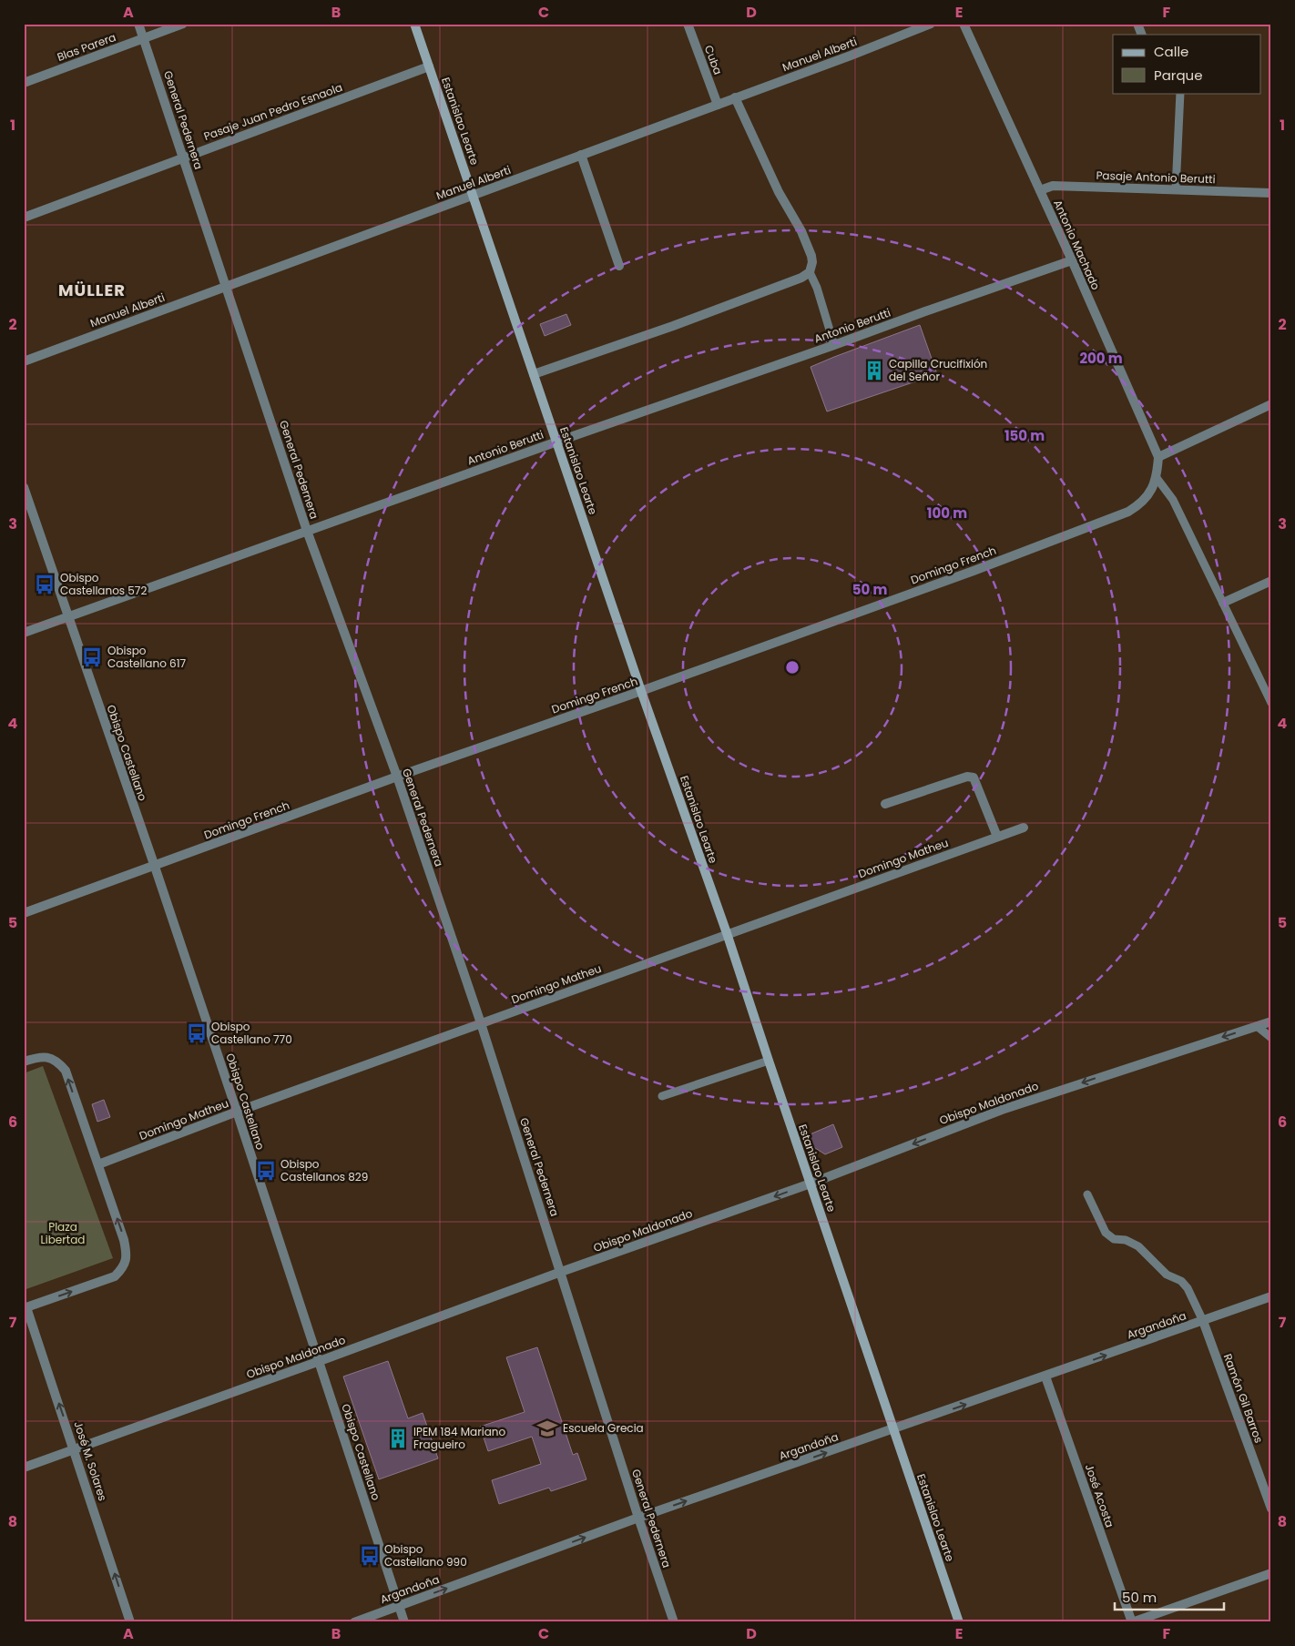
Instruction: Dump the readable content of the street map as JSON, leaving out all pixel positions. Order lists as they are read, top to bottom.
{
  "streets": {
    "street": [
      "Blas Parera",
      "Manuel Alberti",
      "Cuba",
      "Pasaje Juan Pedro Esnaola",
      "General Pedernera",
      "Estanislao Learte",
      "Pasaje Antonio Berutti",
      "Antonio Machado",
      "Antonio Berutti",
      "Domingo French",
      "Obispo Castellano",
      "Domingo Matheu",
      "Obispo Maldonado",
      "Argandoña",
      "Ramón Gil Barros",
      "José M. Solares",
      "José Acosta"
    ]
  },
  "crossings": [
    ["Blas Parera", "General Pedernera"],
    ["Manuel Alberti", "Cuba"],
    ["Manuel Alberti", "General Pedernera"],
    ["Manuel Alberti", "Estanislao Learte"],
    ["Pasaje Juan Pedro Esnaola", "General Pedernera"],
    ["Pasaje Juan Pedro Esnaola", "Estanislao Learte"],
    ["General Pedernera", "Antonio Berutti"],
    ["General Pedernera", "Domingo French"],
    ["General Pedernera", "Domingo Matheu"],
    ["General Pedernera", "Obispo Maldonado"],
    ["General Pedernera", "Argandoña"],
    ["Estanislao Learte", "Antonio Berutti"],
    ["Estanislao Learte", "Domingo French"],
    ["Estanislao Learte", "Domingo Matheu"],
    ["Estanislao Learte", "Obispo Maldonado"],
    ["Estanislao Learte", "Argandoña"],
    ["Pasaje Antonio Berutti", "Antonio Machado"],
    ["Antonio Machado", "Antonio Berutti"],
    ["Antonio Machado", "Domingo French"],
    ["Antonio Berutti", "Obispo Castellano"],
    ["Domingo French", "Obispo Castellano"],
    ["Obispo Castellano", "Domingo Matheu"],
    ["Obispo Castellano", "Obispo Maldonado"],
    ["Obispo Castellano", "Argandoña"],
    ["Obispo Maldonado", "José M. Solares"],
    ["Argandoña", "Ramón Gil Barros"],
    ["Argandoña", "José Acosta"]
  ],
  "one_way": ["Obispo Maldonado", "Argandoña", "José M. Solares"],
  "districts": ["MÜLLER"],
  "parks": ["Plaza Libertad"],
  "places": {
    "building": ["Capilla Crucifixión del Señor", "IPEM 184 Mariano Fragueiro"],
    "bus stop": [
      "Obispo Castellanos 572",
      "Obispo Castellano 617",
      "Obispo Castellano 770",
      "Obispo Castellanos 829",
      "Obispo Castellano 990"
    ],
    "school or university": ["Escuela Grecia"]
  },
  "legend": ["Calle", "Parque"],
  "scale_bar": "50 m",
  "grid": {
    "columns": [
      "A",
      "B",
      "C",
      "D",
      "E",
      "F"
    ],
    "rows": [
      "1",
      "2",
      "3",
      "4",
      "5",
      "6",
      "7",
      "8"
    ]
  },
  "rings": [
    "200 m",
    "150 m",
    "100 m",
    "50 m"
  ]
}
